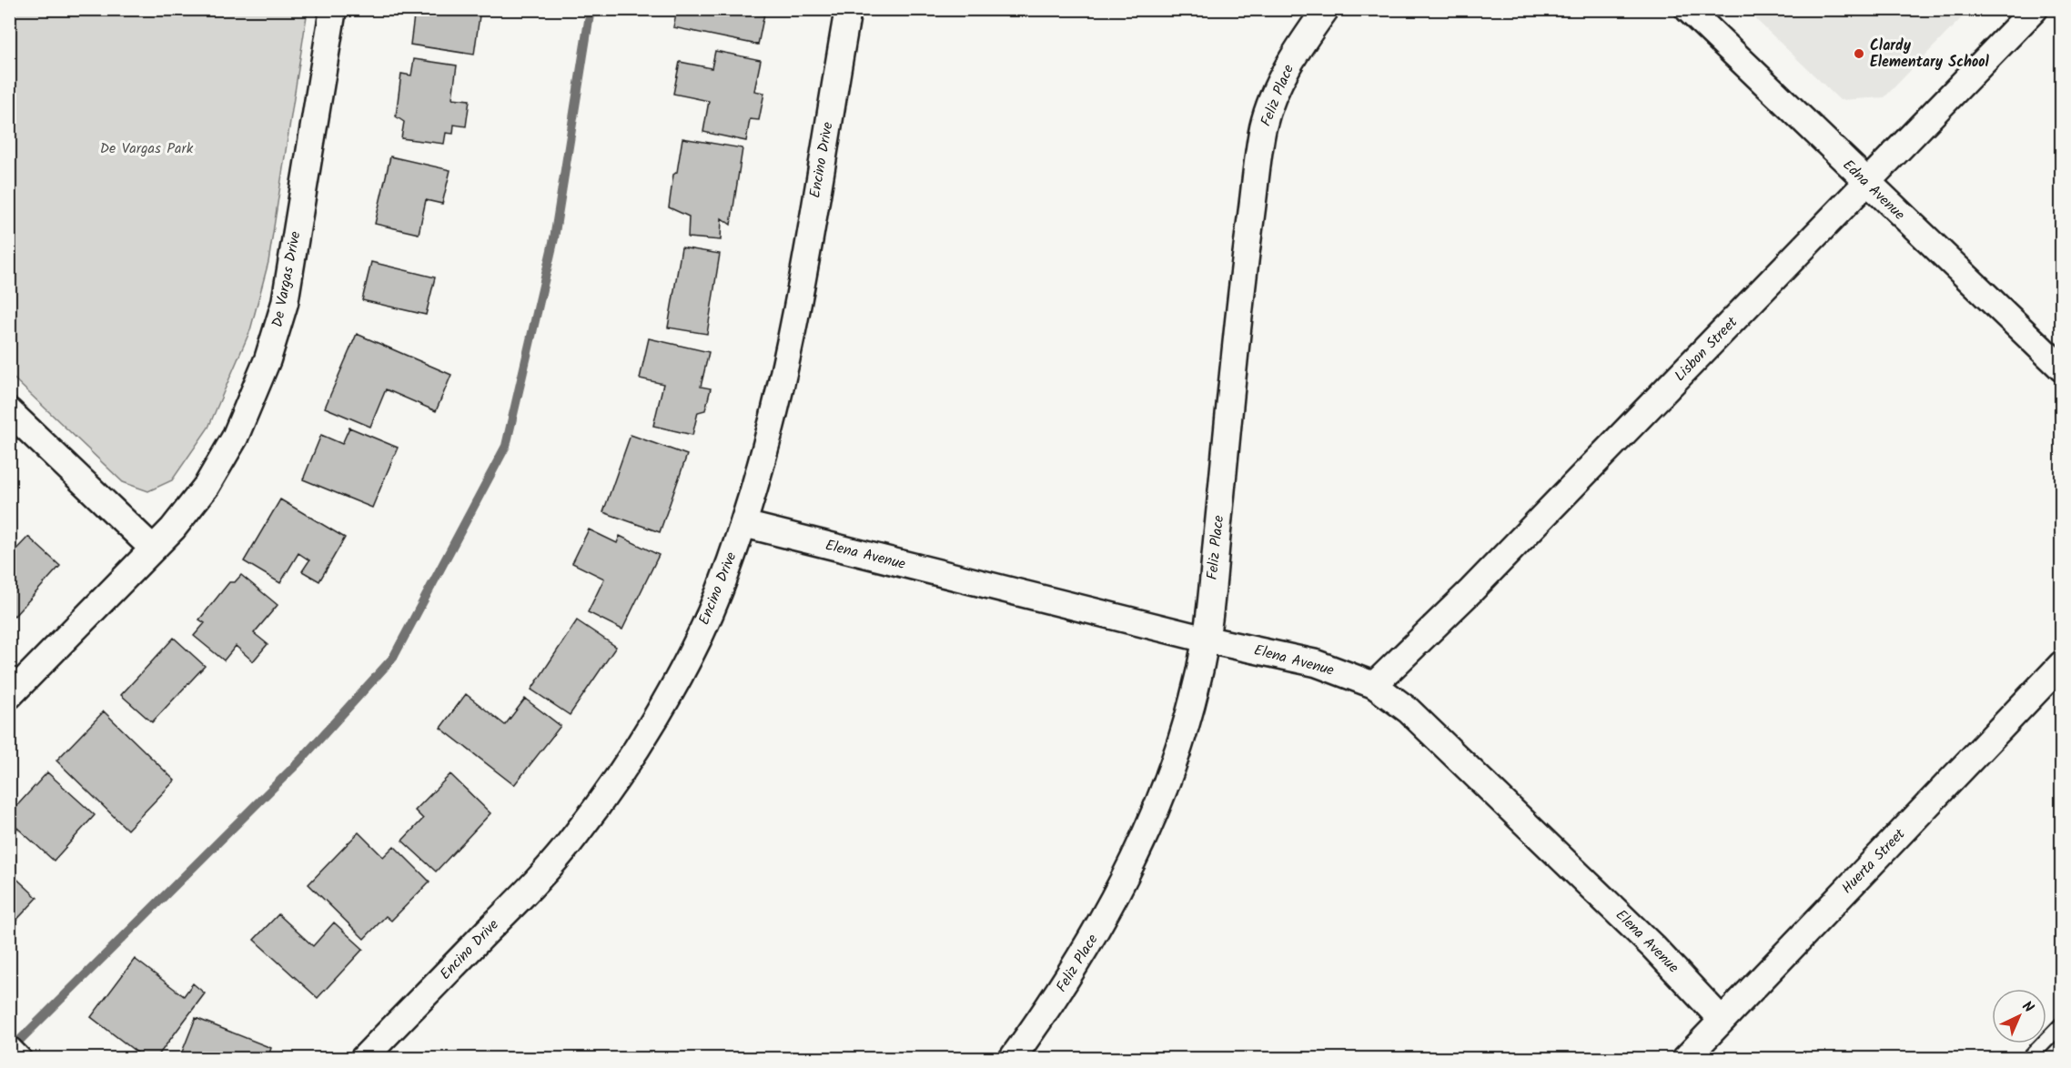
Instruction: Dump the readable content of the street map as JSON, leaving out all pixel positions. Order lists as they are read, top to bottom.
{
  "streets": {
    "street": [
      "Feliz Place",
      "Encino Drive",
      "Edna Avenue",
      "De Vargas Drive",
      "Lisbon Street",
      "Elena Avenue",
      "Huerta Street"
    ]
  },
  "crossings": [
    ["Feliz Place", "Elena Avenue"],
    ["Encino Drive", "Elena Avenue"],
    ["Edna Avenue", "Lisbon Street"],
    ["Lisbon Street", "Elena Avenue"],
    ["Elena Avenue", "Huerta Street"]
  ],
  "parks": ["De Vargas Park"],
  "places": ["Clardy Elementary School"],
  "north": "top right"
}
